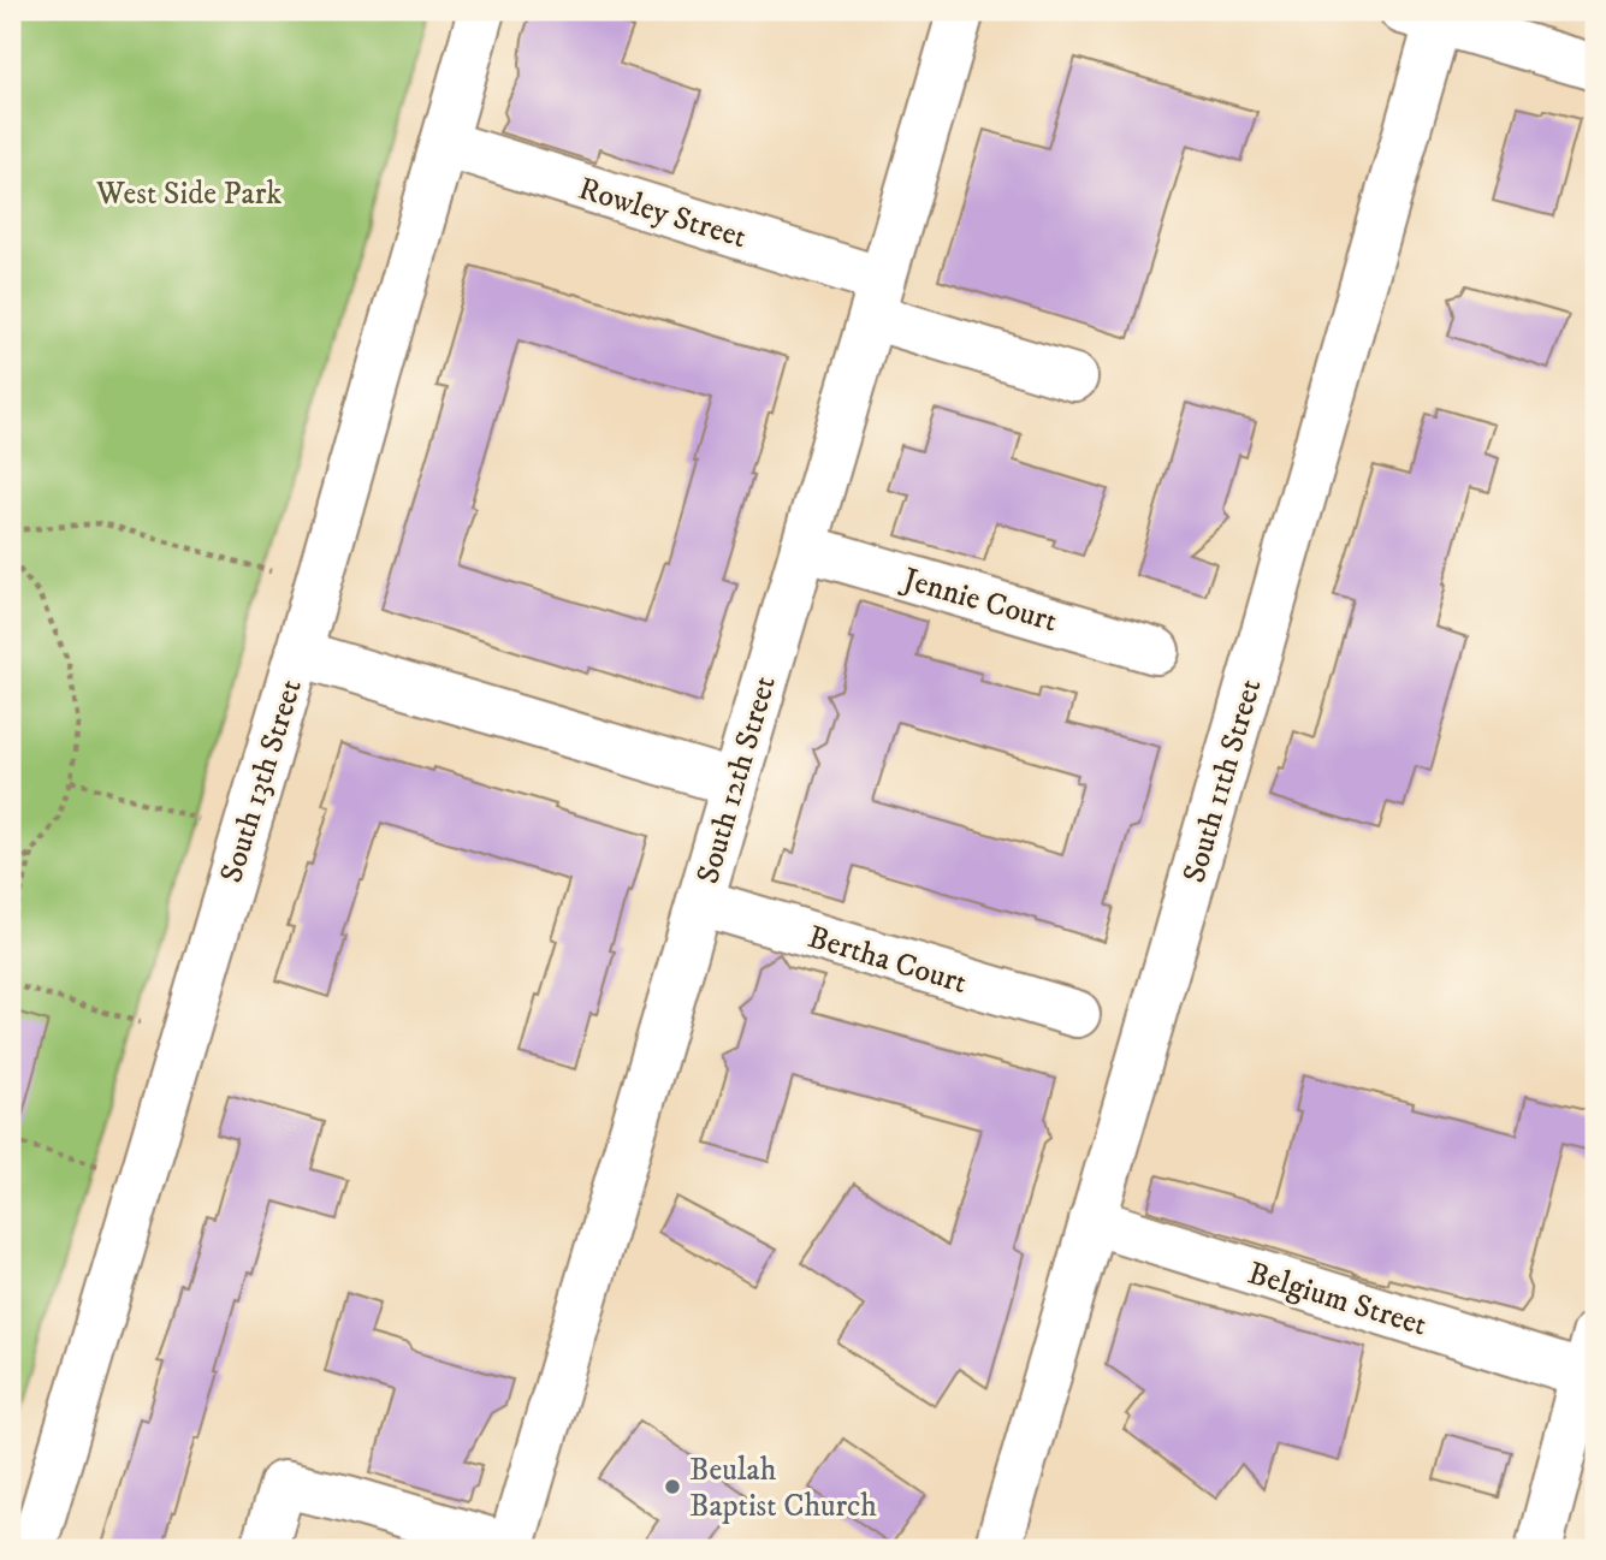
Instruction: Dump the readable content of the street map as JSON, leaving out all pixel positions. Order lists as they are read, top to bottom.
{
  "streets": {
    "street": [
      "Rowley Street",
      "Jennie Court",
      "South 12th Street",
      "South 13th Street",
      "South 11th Street",
      "Bertha Court",
      "Belgium Street"
    ]
  },
  "crossings": [
    ["Rowley Street", "South 12th Street"],
    ["Rowley Street", "South 13th Street"],
    ["Jennie Court", "South 12th Street"],
    ["South 12th Street", "Bertha Court"],
    ["South 11th Street", "Belgium Street"]
  ],
  "parks": ["West Side Park"],
  "places": ["Beulah Baptist Church"]
}
